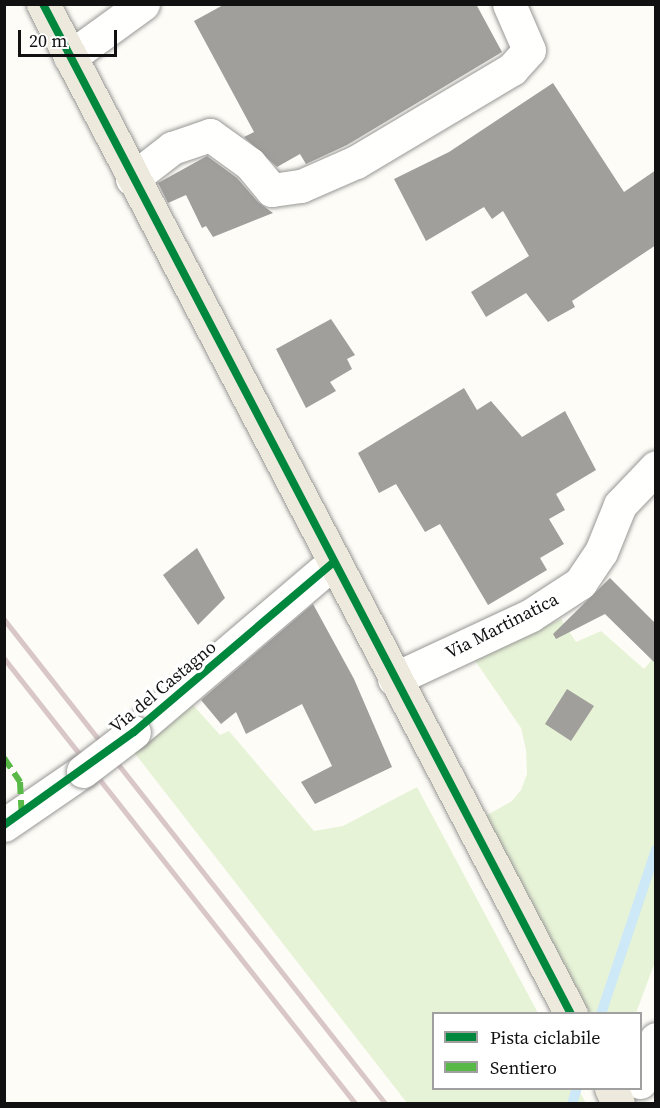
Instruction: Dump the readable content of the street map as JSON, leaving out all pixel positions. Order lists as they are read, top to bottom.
{
  "streets": {
    "street": ["Via Martinatica", "Via del Castagno"]
  },
  "legend": ["Pista ciclabile", "Sentiero"],
  "scale_bar": "20 m"
}
